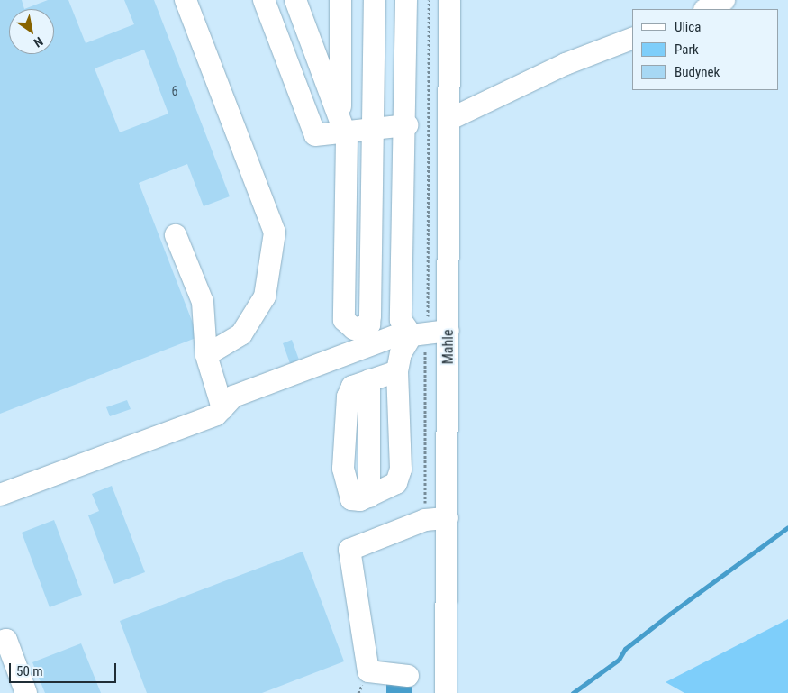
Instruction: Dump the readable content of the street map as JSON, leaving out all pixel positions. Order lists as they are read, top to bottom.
{
  "streets": {
    "street": ["Mahle"]
  },
  "house_numbers": ["6"],
  "legend": ["Ulica", "Park", "Budynek"],
  "scale_bar": "50 m",
  "north": "bottom right"
}
